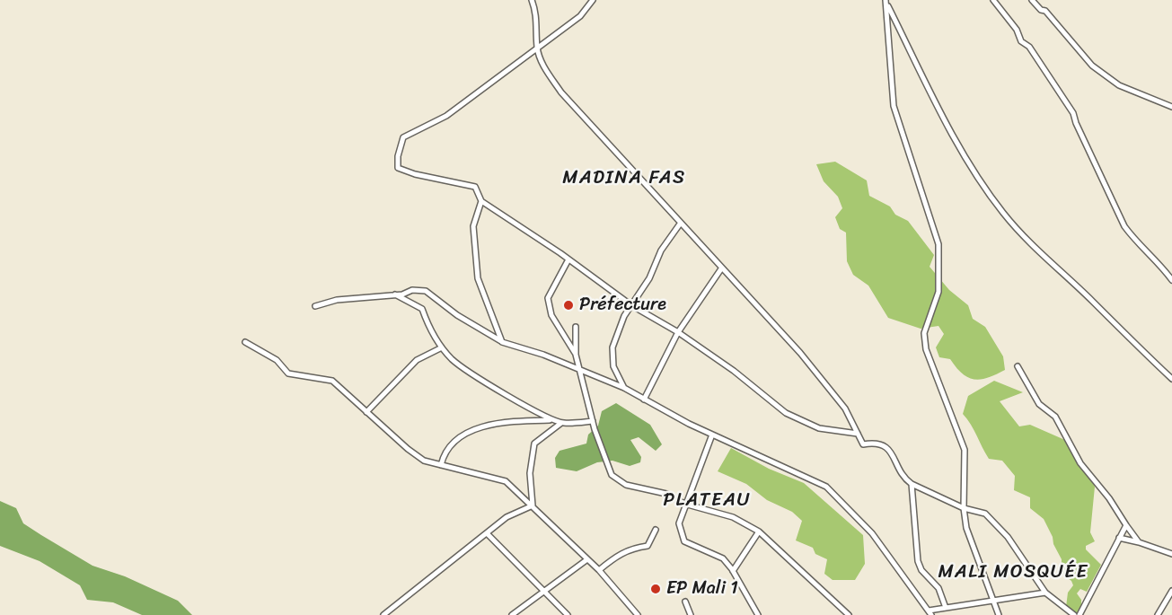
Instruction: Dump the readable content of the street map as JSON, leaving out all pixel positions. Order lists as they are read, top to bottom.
{
  "districts": ["MADINA FAS", "PLATEAU", "MALI MOSQUÉE"],
  "places": ["Préfecture", "EP Mali 1"]
}
